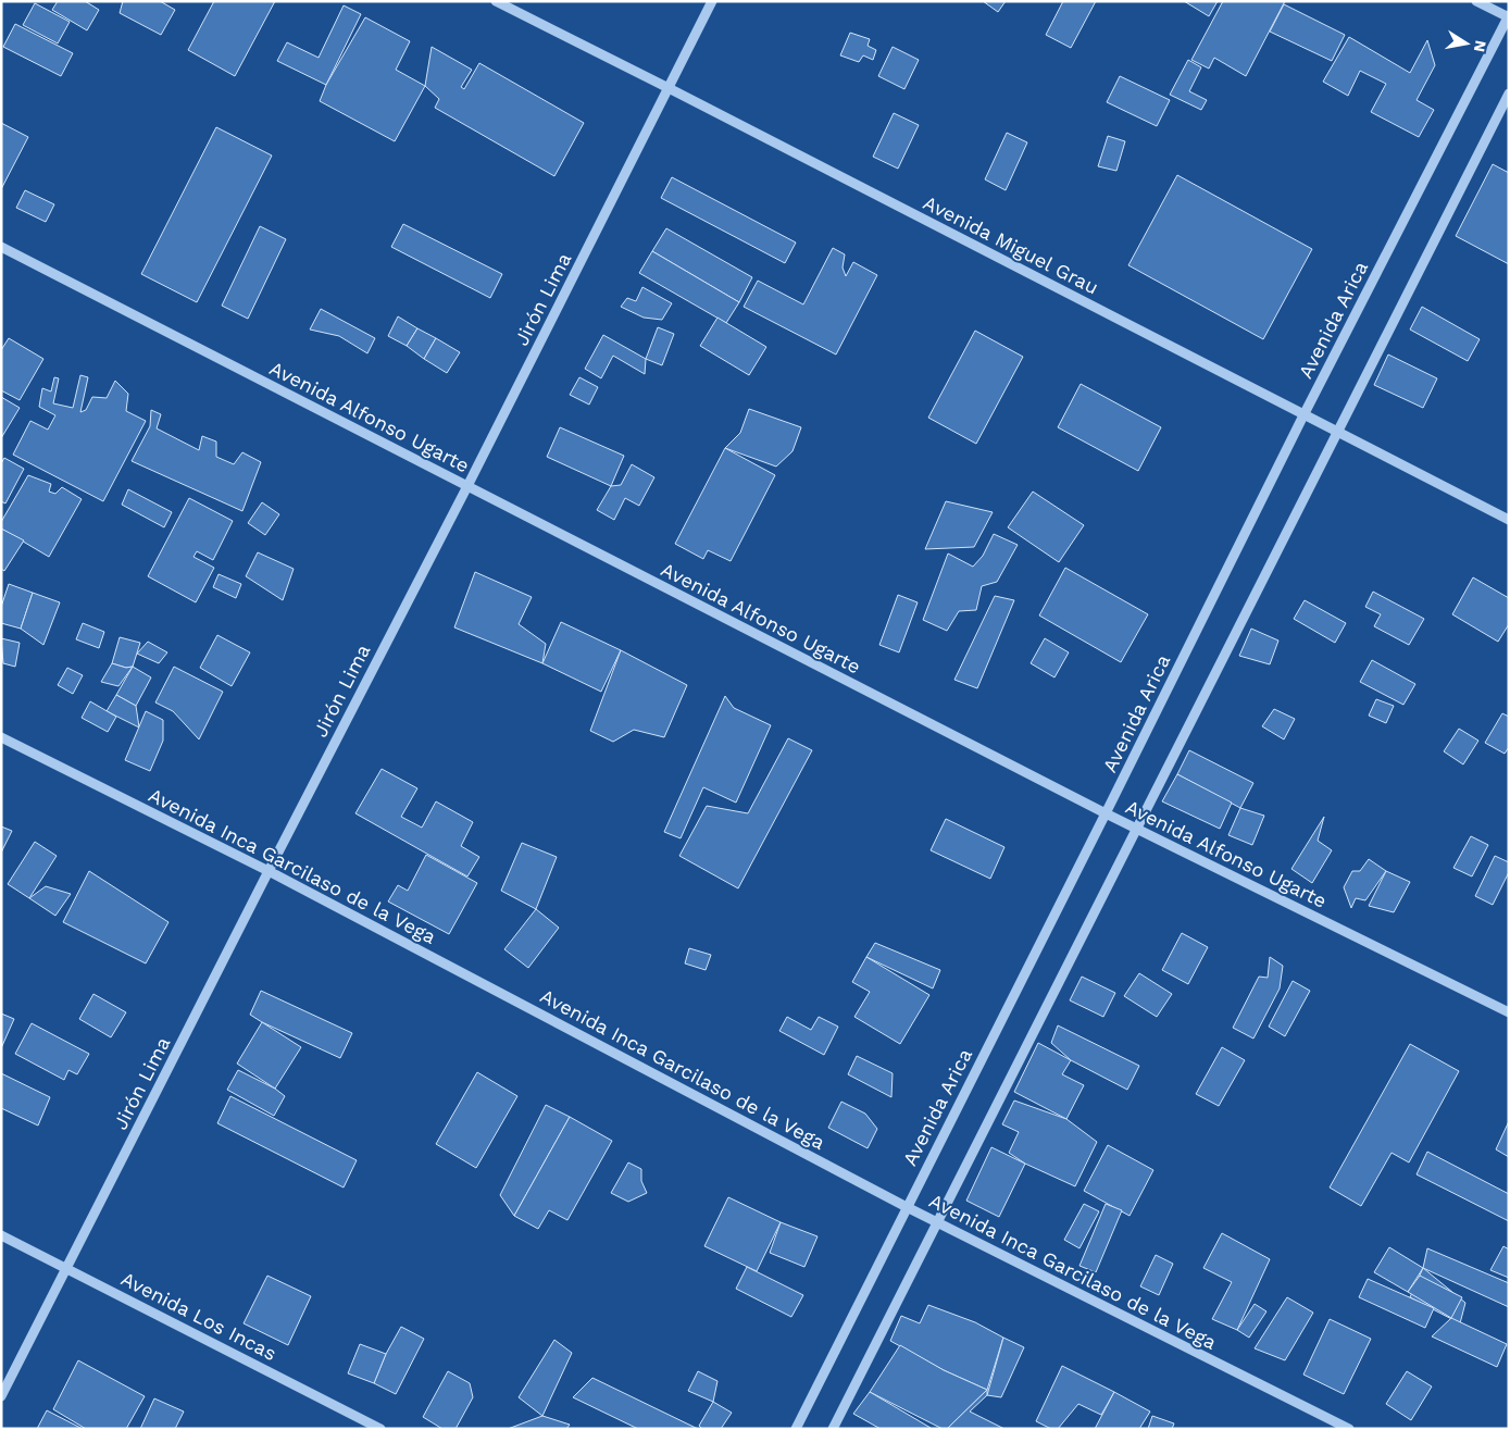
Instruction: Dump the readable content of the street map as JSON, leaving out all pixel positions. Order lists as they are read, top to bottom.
{
  "streets": {
    "street": [
      "Avenida Miguel Grau",
      "Jirón Lima",
      "Avenida Arica",
      "Avenida Alfonso Ugarte",
      "Avenida Inca Garcilaso de la Vega",
      "Avenida Los Incas"
    ]
  },
  "crossings": [
    ["Avenida Miguel Grau", "Jirón Lima"],
    ["Avenida Miguel Grau", "Avenida Arica"],
    ["Jirón Lima", "Avenida Alfonso Ugarte"],
    ["Jirón Lima", "Avenida Inca Garcilaso de la Vega"],
    ["Jirón Lima", "Avenida Los Incas"],
    ["Avenida Arica", "Avenida Alfonso Ugarte"],
    ["Avenida Arica", "Avenida Inca Garcilaso de la Vega"]
  ],
  "north": "right"
}
